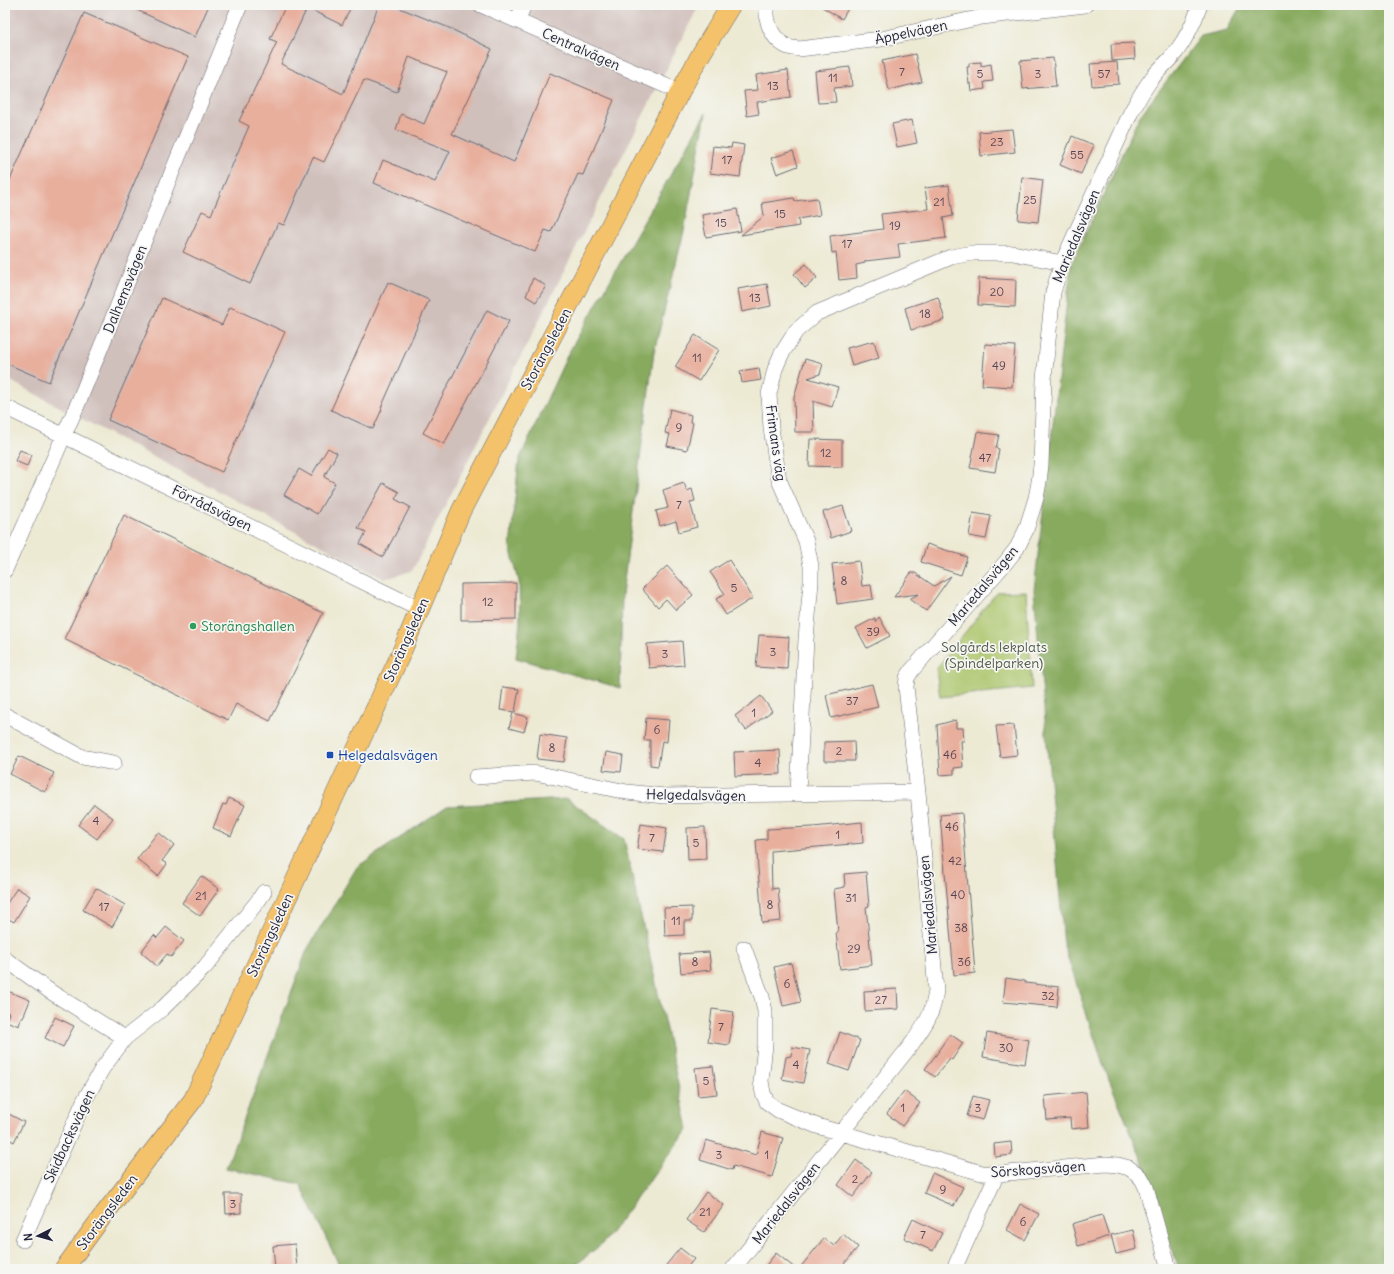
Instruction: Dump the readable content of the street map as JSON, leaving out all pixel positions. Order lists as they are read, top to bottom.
{
  "streets": {
    "main road": ["Storängsleden"],
    "street": [
      "Äppelvägen",
      "Centralvägen",
      "Mariedalsvägen",
      "Dalhemsvägen",
      "Frimans väg",
      "Förrådsvägen",
      "Helgedalsvägen",
      "Skidbacksvägen",
      "Sörskogsvägen"
    ]
  },
  "crossings": [
    ["Centralvägen", "Storängsleden"],
    ["Mariedalsvägen", "Frimans väg"],
    ["Mariedalsvägen", "Helgedalsvägen"],
    ["Mariedalsvägen", "Sörskogsvägen"],
    ["Dalhemsvägen", "Förrådsvägen"],
    ["Storängsleden", "Förrådsvägen"],
    ["Frimans väg", "Helgedalsvägen"]
  ],
  "parks": ["Solgårds lekplats (Spindelparken)"],
  "places": {
    "other": ["Storängshallen"],
    "transit": ["Helgedalsvägen"]
  },
  "house_numbers": [
    "7",
    "5",
    "3",
    "57",
    "11",
    "13",
    "23",
    "55",
    "17",
    "25",
    "21",
    "15",
    "15",
    "19",
    "17",
    "20",
    "13",
    "18",
    "11",
    "49",
    "9",
    "12",
    "47",
    "7",
    "8",
    "5",
    "12",
    "39",
    "3",
    "3",
    "37",
    "1",
    "6",
    "8",
    "2",
    "46",
    "4",
    "4",
    "46",
    "1",
    "7",
    "5",
    "42",
    "40",
    "21",
    "31",
    "8",
    "17",
    "11",
    "38",
    "29",
    "8",
    "36",
    "6",
    "32",
    "27",
    "7",
    "30",
    "4",
    "5",
    "1",
    "3",
    "3",
    "1",
    "2",
    "9",
    "3",
    "21",
    "6",
    "7"
  ],
  "north": "left"
}
